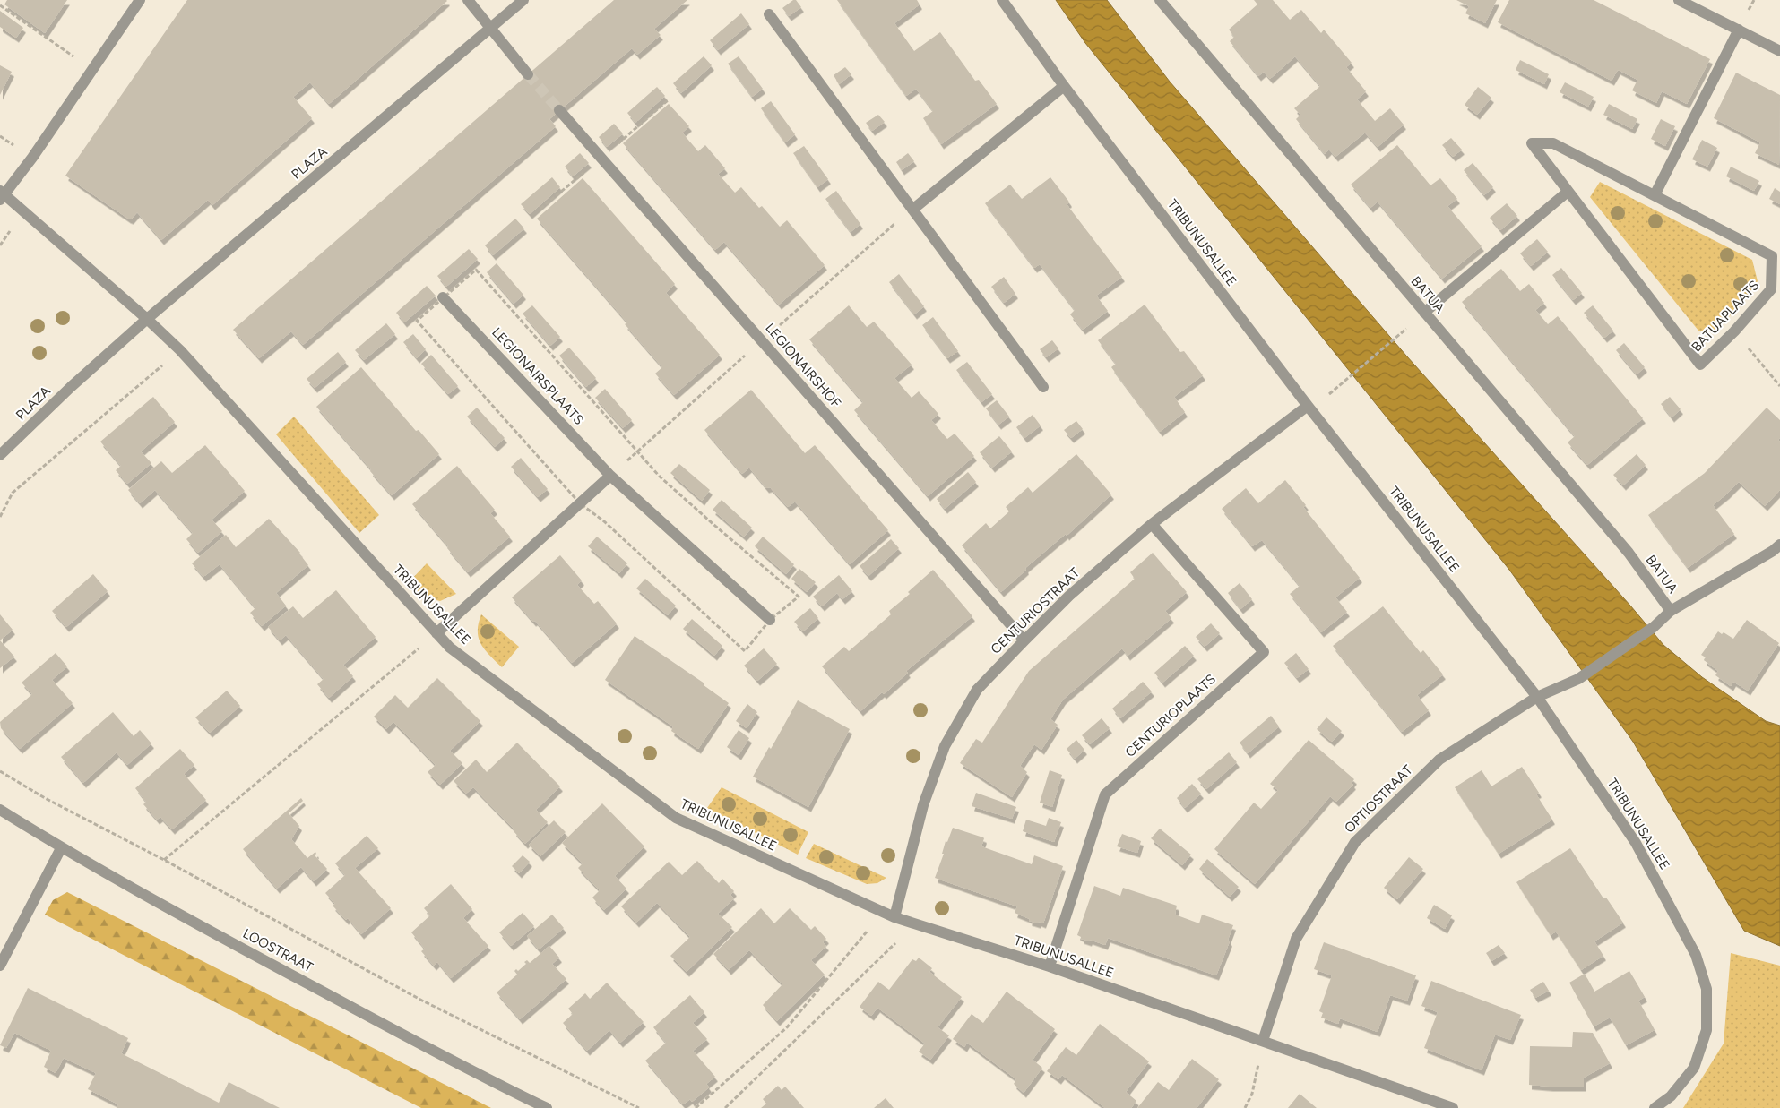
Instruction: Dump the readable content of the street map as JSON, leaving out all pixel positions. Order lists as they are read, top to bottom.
{
  "streets": {
    "street": [
      "PLAZA",
      "TRIBUNUSALLEE",
      "BATUA",
      "BATUAPLAATS",
      "LEGIONAIRSHOF",
      "LEGIONAIRSPLAATS",
      "CENTURIOSTRAAT",
      "CENTURIOPLAATS",
      "OPTIOSTRAAT",
      "LOOSTRAAT"
    ]
  },
  "crossings": [
    ["PLAZA", "TRIBUNUSALLEE"],
    ["TRIBUNUSALLEE", "BATUA"],
    ["TRIBUNUSALLEE", "CENTURIOSTRAAT"],
    ["TRIBUNUSALLEE", "CENTURIOPLAATS"],
    ["TRIBUNUSALLEE", "OPTIOSTRAAT"],
    ["BATUA", "OPTIOSTRAAT"],
    ["LEGIONAIRSHOF", "CENTURIOSTRAAT"],
    ["CENTURIOSTRAAT", "CENTURIOPLAATS"]
  ]
}
